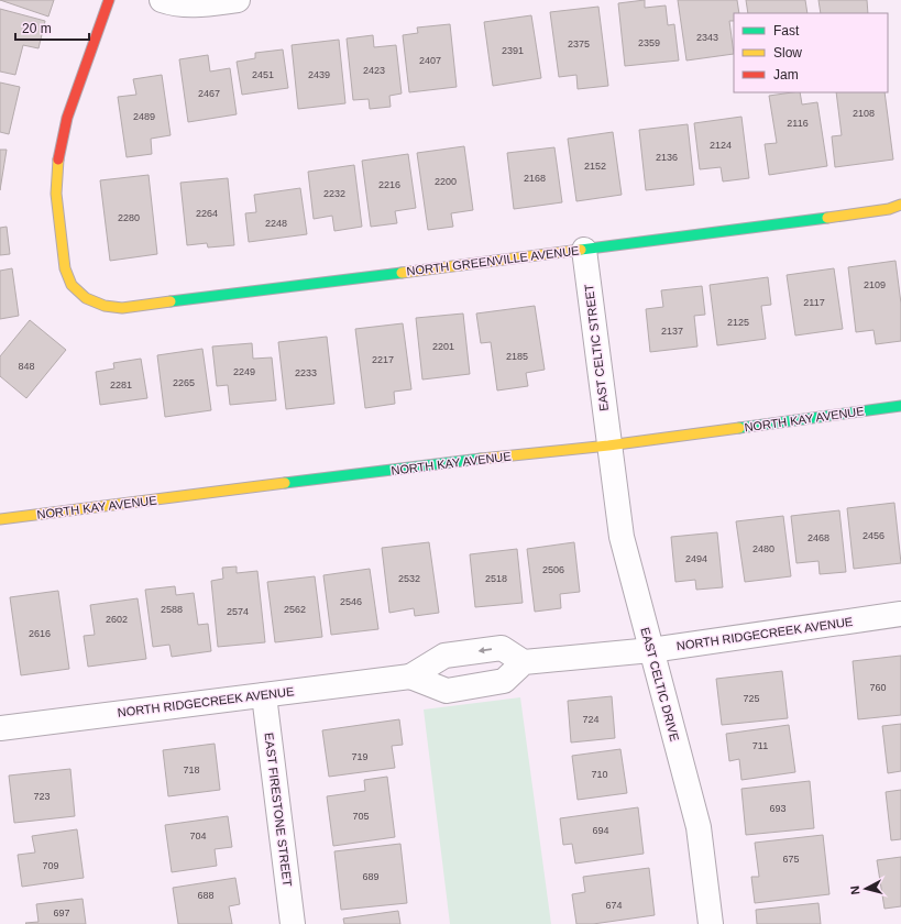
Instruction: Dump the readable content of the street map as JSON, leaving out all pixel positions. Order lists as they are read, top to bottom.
{
  "streets": {
    "street": [
      "NORTH GREENVILLE AVENUE",
      "EAST CELTIC STREET",
      "NORTH KAY AVENUE",
      "NORTH RIDGECREEK AVENUE",
      "EAST CELTIC DRIVE",
      "EAST FIRESTONE STREET"
    ]
  },
  "crossings": [
    ["NORTH GREENVILLE AVENUE", "EAST CELTIC STREET"],
    ["EAST CELTIC STREET", "NORTH KAY AVENUE"],
    ["EAST CELTIC STREET", "EAST CELTIC DRIVE"],
    ["NORTH KAY AVENUE", "EAST CELTIC DRIVE"],
    ["NORTH RIDGECREEK AVENUE", "EAST CELTIC DRIVE"],
    ["NORTH RIDGECREEK AVENUE", "EAST FIRESTONE STREET"]
  ],
  "house_numbers": [
    "2343",
    "2359",
    "2375",
    "2391",
    "2407",
    "2423",
    "2451",
    "2439",
    "2467",
    "2108",
    "2489",
    "2116",
    "2124",
    "2136",
    "2152",
    "2168",
    "2200",
    "2216",
    "2232",
    "2264",
    "2280",
    "2248",
    "2109",
    "2117",
    "2125",
    "2137",
    "2201",
    "2185",
    "2217",
    "848",
    "2249",
    "2233",
    "2265",
    "2281",
    "2456",
    "2468",
    "2480",
    "2494",
    "2506",
    "2532",
    "2518",
    "2546",
    "2588",
    "2562",
    "2574",
    "2602",
    "2616",
    "760",
    "725",
    "724",
    "711",
    "719",
    "718",
    "710",
    "723",
    "693",
    "705",
    "694",
    "704",
    "675",
    "709",
    "689",
    "688",
    "674",
    "697"
  ],
  "legend": ["Fast", "Slow", "Jam"],
  "scale_bar": "20 m",
  "north": "left"
}
